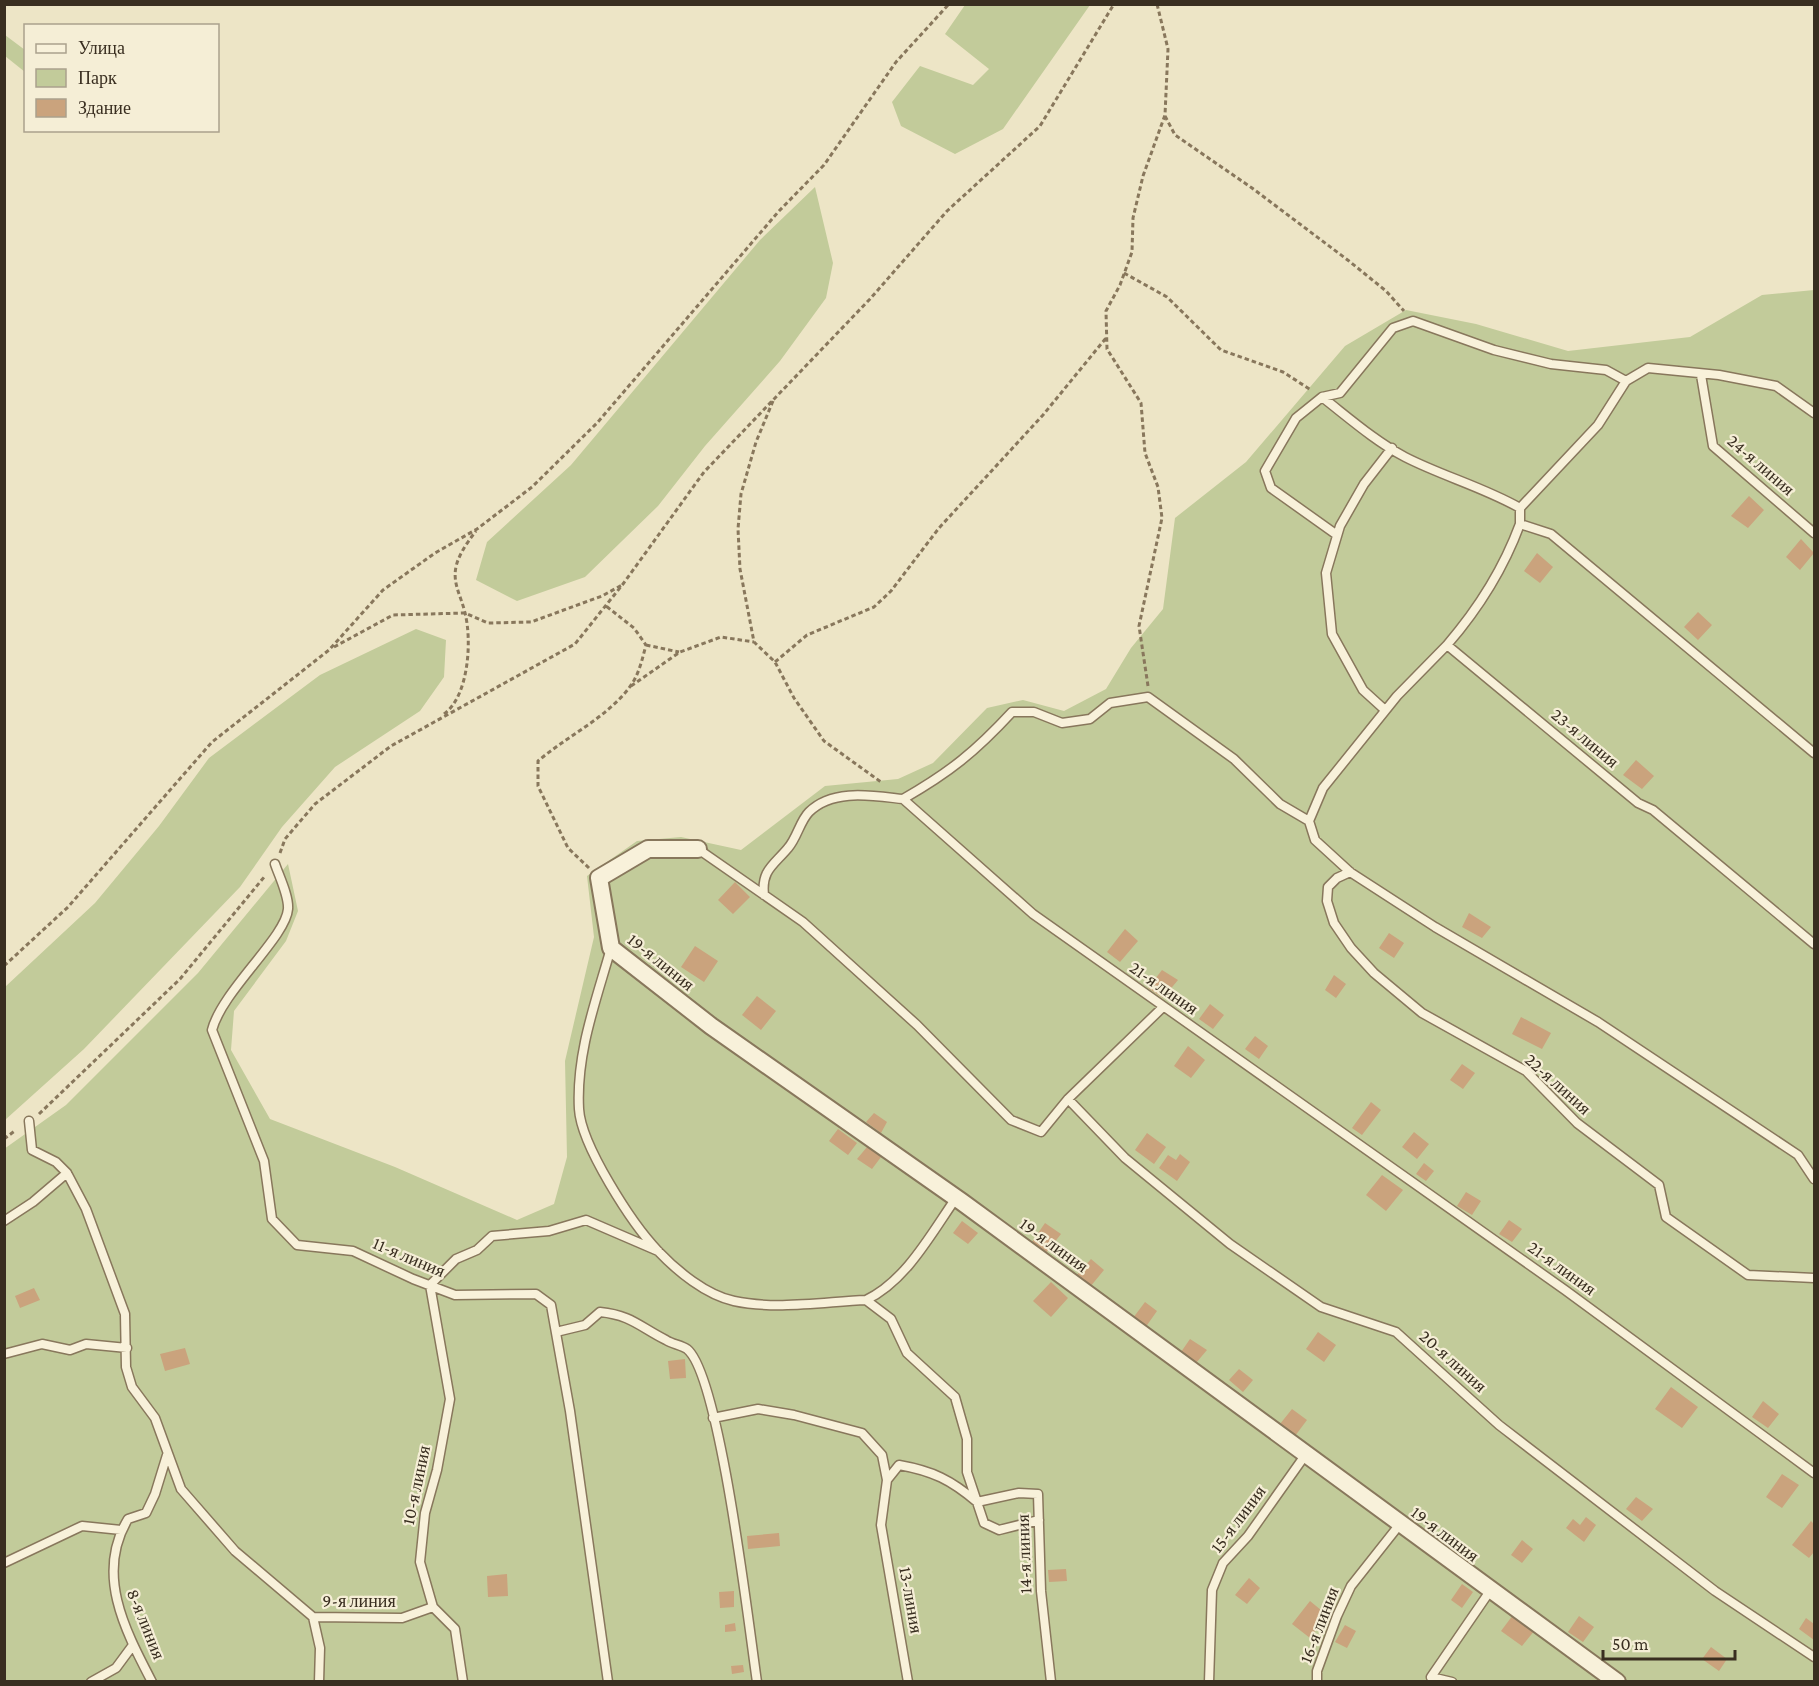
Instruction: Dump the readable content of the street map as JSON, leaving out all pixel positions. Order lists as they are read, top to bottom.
{
  "streets": {
    "street": ["19-я линия"],
    "lane": [
      "24-я линия",
      "23-я линия",
      "21-я линия",
      "22-я линия",
      "11-я линия",
      "20-я линия",
      "10-я линия",
      "15-я линия",
      "14-я линия",
      "13-линия",
      "9-я линия",
      "8-я линия",
      "16-я линия"
    ]
  },
  "crossings": [
    ["19-я линия", "15-я линия"],
    ["19-я линия", "16-я линия"],
    ["11-я линия", "10-я линия"],
    ["10-я линия", "9-я линия"]
  ],
  "legend": ["Улица", "Парк", "Здание"],
  "scale_bar": "50 m"
}
